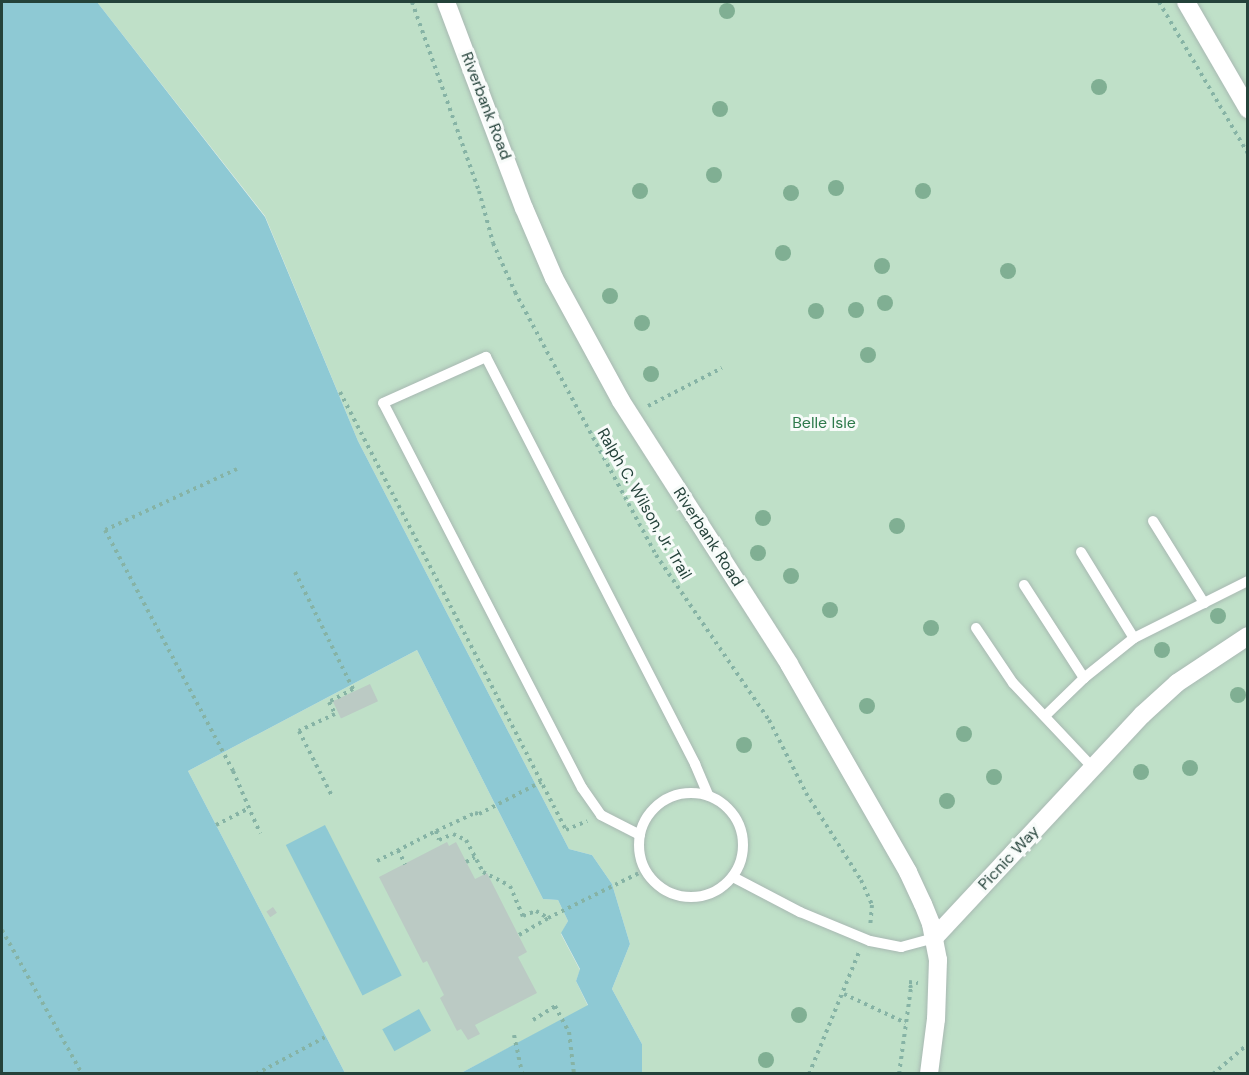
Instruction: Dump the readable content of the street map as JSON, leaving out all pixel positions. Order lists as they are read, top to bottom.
{
  "streets": {
    "street": ["Riverbank Road", "Picnic Way"],
    "path": ["Ralph C. Wilson, Jr. Trail"]
  },
  "crossings": [
    ["Riverbank Road", "Picnic Way"]
  ],
  "parks": ["Belle Isle"]
}
